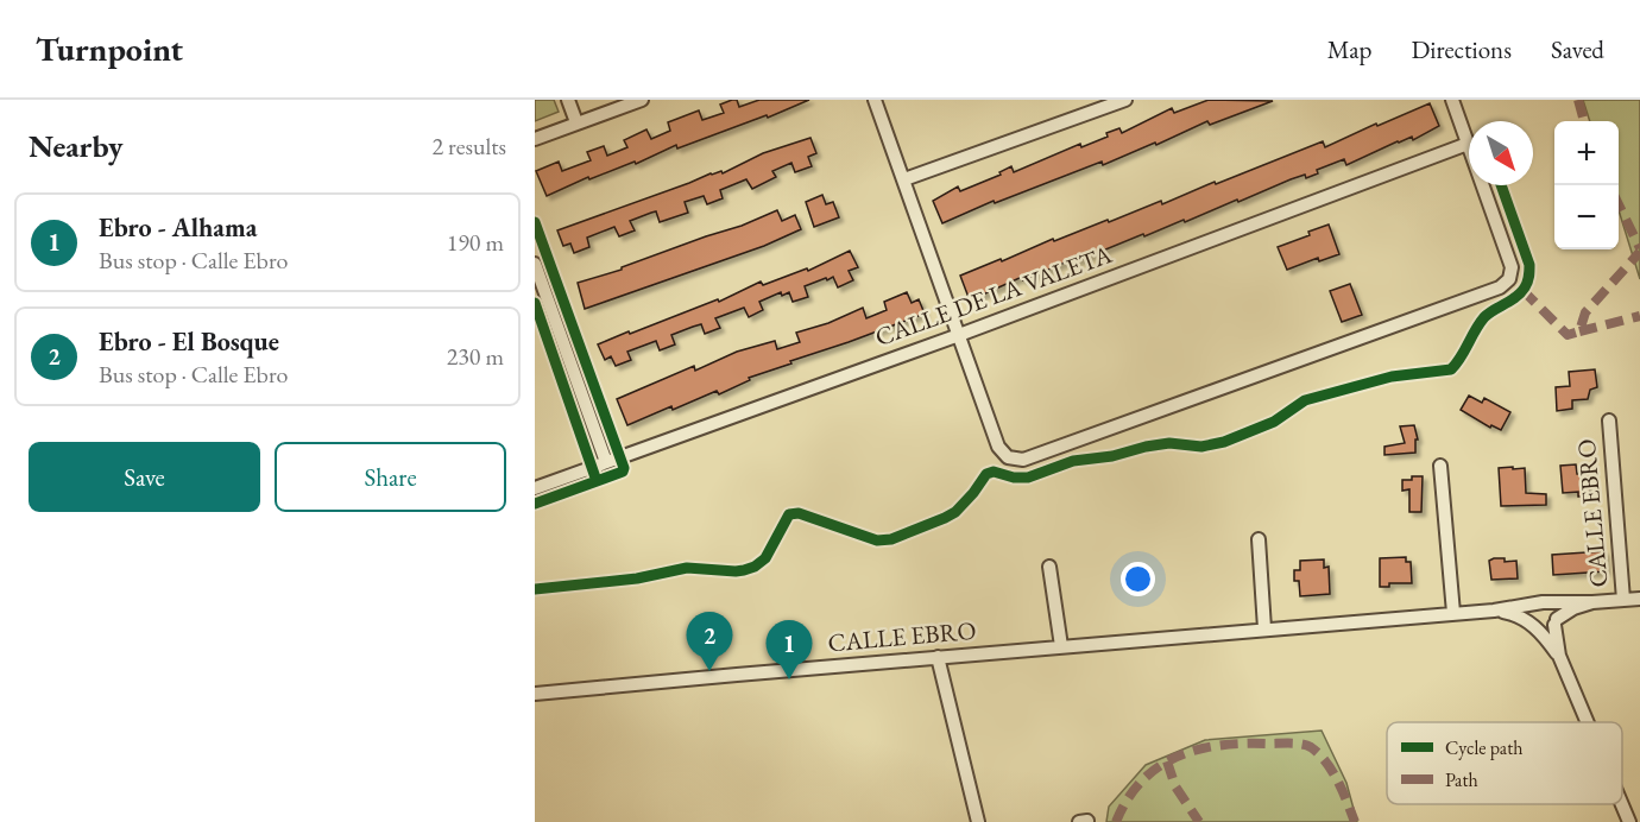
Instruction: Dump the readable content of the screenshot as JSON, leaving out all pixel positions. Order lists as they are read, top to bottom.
{
  "streets": {
    "street": ["CALLE DE LA VALETA", "CALLE EBRO"]
  },
  "legend": ["Cycle path", "Path"],
  "north": "bottom right",
  "page": {
    "header": "Turnpoint",
    "nav": ["Map", "Directions", "Saved"],
    "heading": ["Nearby", "2 results"],
    "map_buttons": ["+", "−"],
    "list": [
      {
        "mark": "1",
        "name": "Ebro - Alhama",
        "note": "Bus stop · Calle Ebro",
        "value": "190 m"
      },
      {
        "mark": "2",
        "name": "Ebro - El Bosque",
        "note": "Bus stop · Calle Ebro",
        "value": "230 m"
      }
    ],
    "buttons": ["Save", "Share"],
    "pins": ["2", "1"]
  }
}
